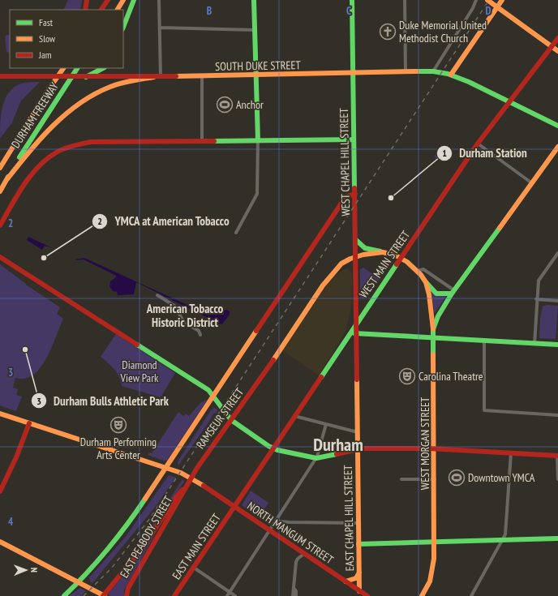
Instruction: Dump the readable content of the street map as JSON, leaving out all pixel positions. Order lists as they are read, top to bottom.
{
  "streets": {
    "main road": [
      "SOUTH DUKE STREET",
      "DURHAM FREEWAY",
      "WEST CHAPEL HILL STREET",
      "WEST MAIN STREET",
      "RAMSEUR STREET",
      "WEST MORGAN STREET",
      "EAST CHAPEL HILL STREET",
      "NORTH MANGUM STREET",
      "EAST PEABODY STREET",
      "EAST MAIN STREET"
    ]
  },
  "crossings": [
    ["SOUTH DUKE STREET", "WEST CHAPEL HILL STREET"],
    ["SOUTH DUKE STREET", "WEST MAIN STREET"],
    ["WEST CHAPEL HILL STREET", "WEST MAIN STREET"],
    ["WEST CHAPEL HILL STREET", "RAMSEUR STREET"],
    ["WEST CHAPEL HILL STREET", "EAST CHAPEL HILL STREET"],
    ["WEST MAIN STREET", "EAST CHAPEL HILL STREET"],
    ["WEST MAIN STREET", "NORTH MANGUM STREET"],
    ["WEST MAIN STREET", "EAST MAIN STREET"],
    ["RAMSEUR STREET", "NORTH MANGUM STREET"],
    ["RAMSEUR STREET", "EAST PEABODY STREET"],
    ["EAST CHAPEL HILL STREET", "NORTH MANGUM STREET"],
    ["NORTH MANGUM STREET", "EAST MAIN STREET"]
  ],
  "districts": ["American Tobacco Historic District", "Durham"],
  "parks": ["Diamond View Park"],
  "places": {
    "church": ["Duke Memorial United Methodist Church"],
    "sports": ["Anchor", "Downtown YMCA"],
    "other": ["Durham Station", "YMCA at American Tobacco", "Durham Bulls Athletic Park"],
    "theatre": ["Carolina Theatre", "Durham Performing Arts Center"]
  },
  "legend": ["Fast", "Slow", "Jam"],
  "north": "right",
  "grid": {
    "columns": ["B", "C", "D"],
    "rows": ["2", "3", "4"]
  }
}
